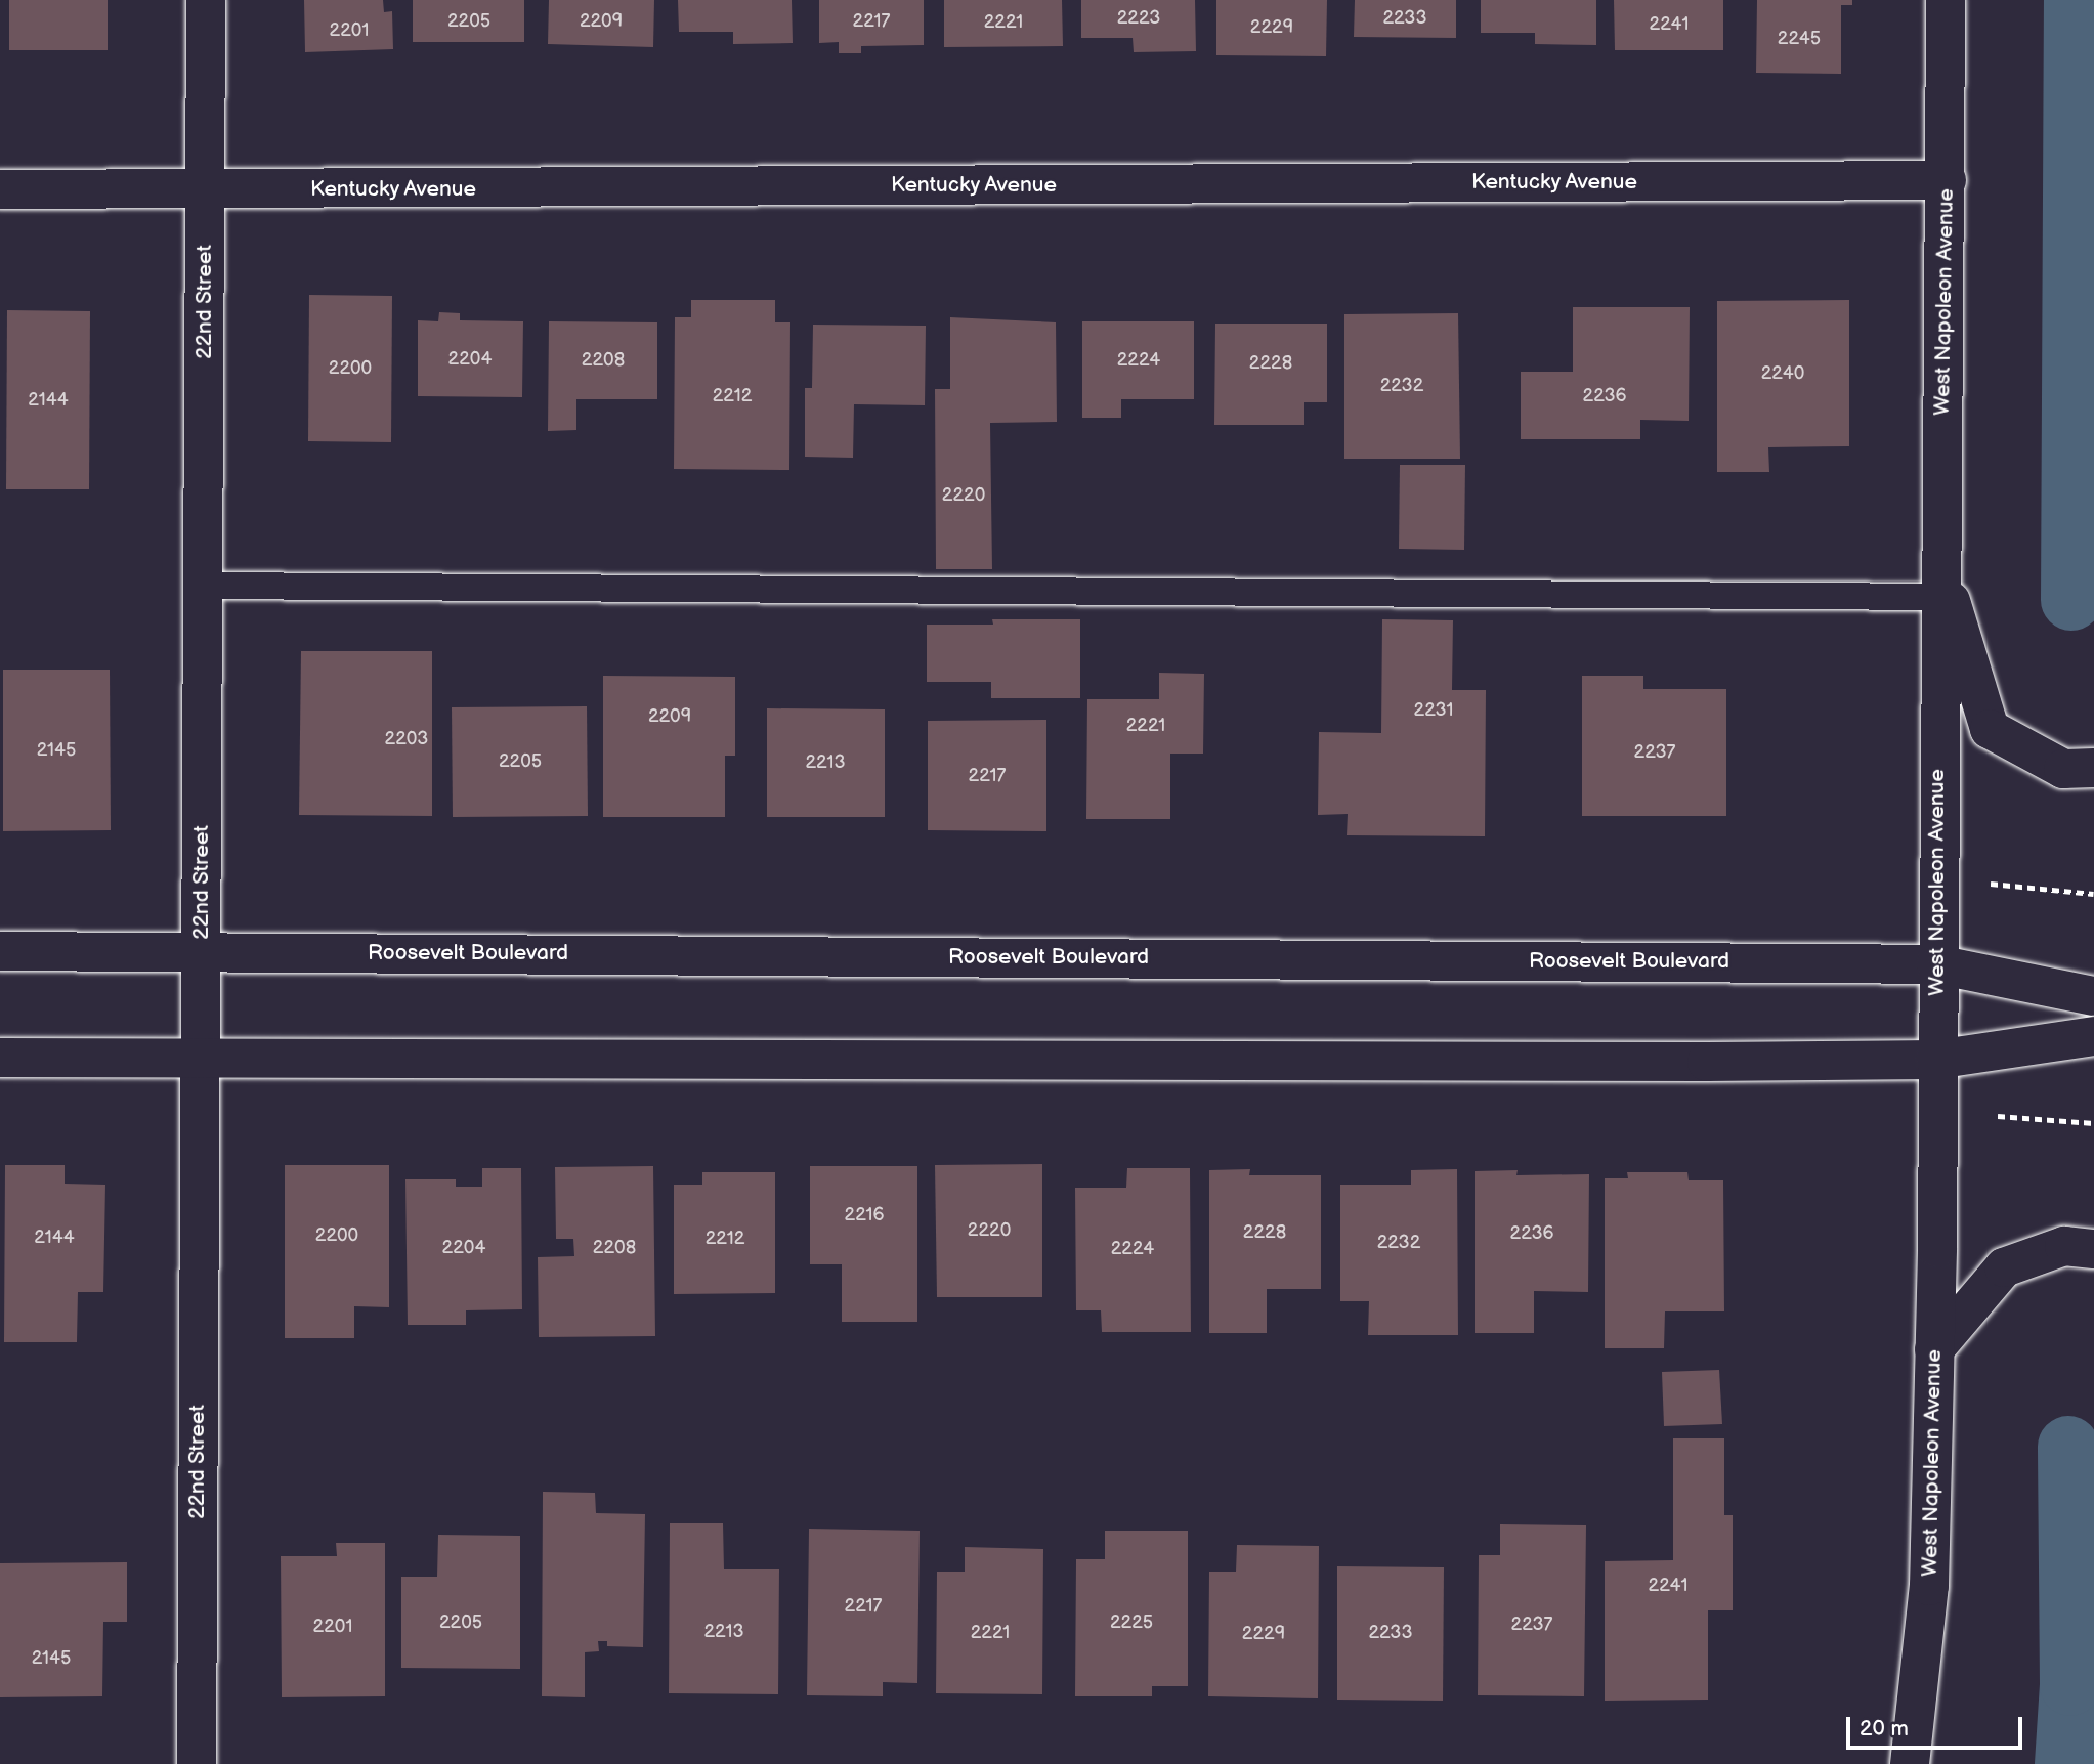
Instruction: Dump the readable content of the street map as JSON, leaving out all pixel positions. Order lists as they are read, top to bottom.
{
  "streets": {
    "street": [
      "Kentucky Avenue",
      "22nd Street",
      "West Napoleon Avenue",
      "Roosevelt Boulevard"
    ]
  },
  "crossings": [
    ["Kentucky Avenue", "22nd Street"],
    ["Kentucky Avenue", "West Napoleon Avenue"],
    ["22nd Street", "Roosevelt Boulevard"],
    ["West Napoleon Avenue", "Roosevelt Boulevard"]
  ],
  "house_numbers": [
    "2223",
    "2233",
    "2205",
    "2209",
    "2217",
    "2221",
    "2241",
    "2229",
    "2201",
    "2245",
    "2204",
    "2208",
    "2224",
    "2228",
    "2200",
    "2240",
    "2232",
    "2212",
    "2236",
    "2144",
    "2220",
    "2231",
    "2209",
    "2221",
    "2203",
    "2145",
    "2237",
    "2205",
    "2213",
    "2217",
    "2216",
    "2220",
    "2228",
    "2236",
    "2200",
    "2144",
    "2212",
    "2232",
    "2204",
    "2208",
    "2224",
    "2241",
    "2217",
    "2205",
    "2225",
    "2237",
    "2201",
    "2213",
    "2221",
    "2233",
    "2229",
    "2145"
  ],
  "scale_bar": "20 m"
}
